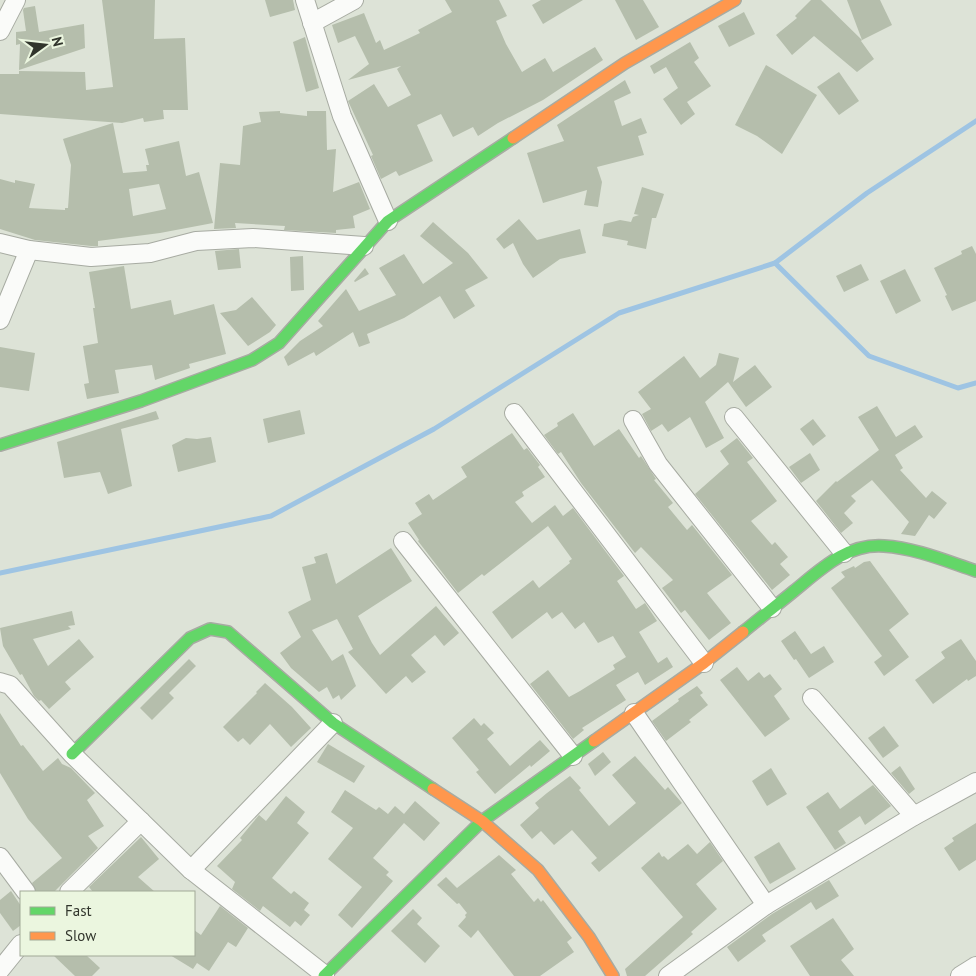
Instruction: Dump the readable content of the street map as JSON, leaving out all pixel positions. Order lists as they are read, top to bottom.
{
  "legend": ["Fast", "Slow"],
  "north": "right"
}
